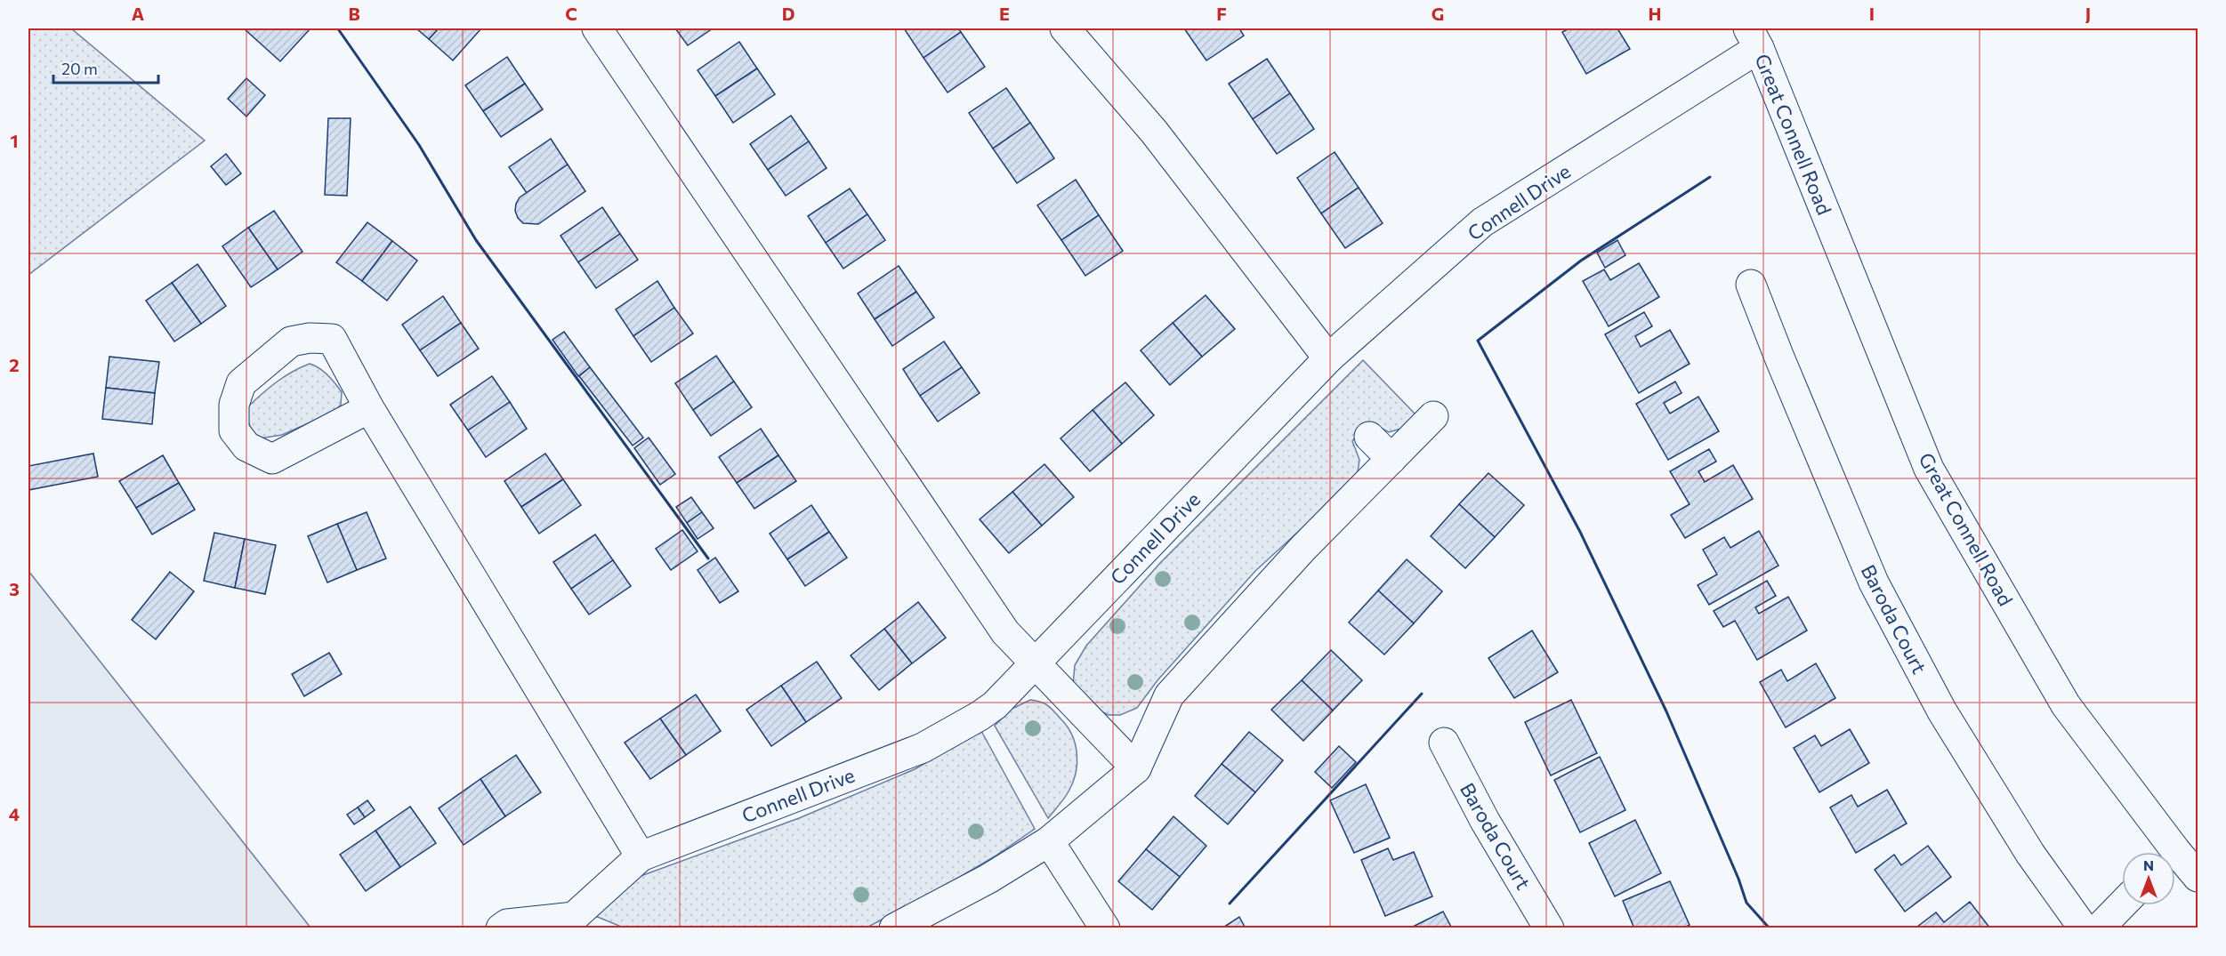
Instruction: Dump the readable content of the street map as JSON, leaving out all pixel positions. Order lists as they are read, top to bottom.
{
  "streets": {
    "street": ["Great Connell Road", "Connell Drive", "Baroda Court"]
  },
  "crossings": [
    ["Great Connell Road", "Connell Drive"]
  ],
  "scale_bar": "20 m",
  "north": "top",
  "grid": {
    "columns": [
      "A",
      "B",
      "C",
      "D",
      "E",
      "F",
      "G",
      "H",
      "I",
      "J"
    ],
    "rows": [
      "1",
      "2",
      "3",
      "4"
    ]
  }
}
